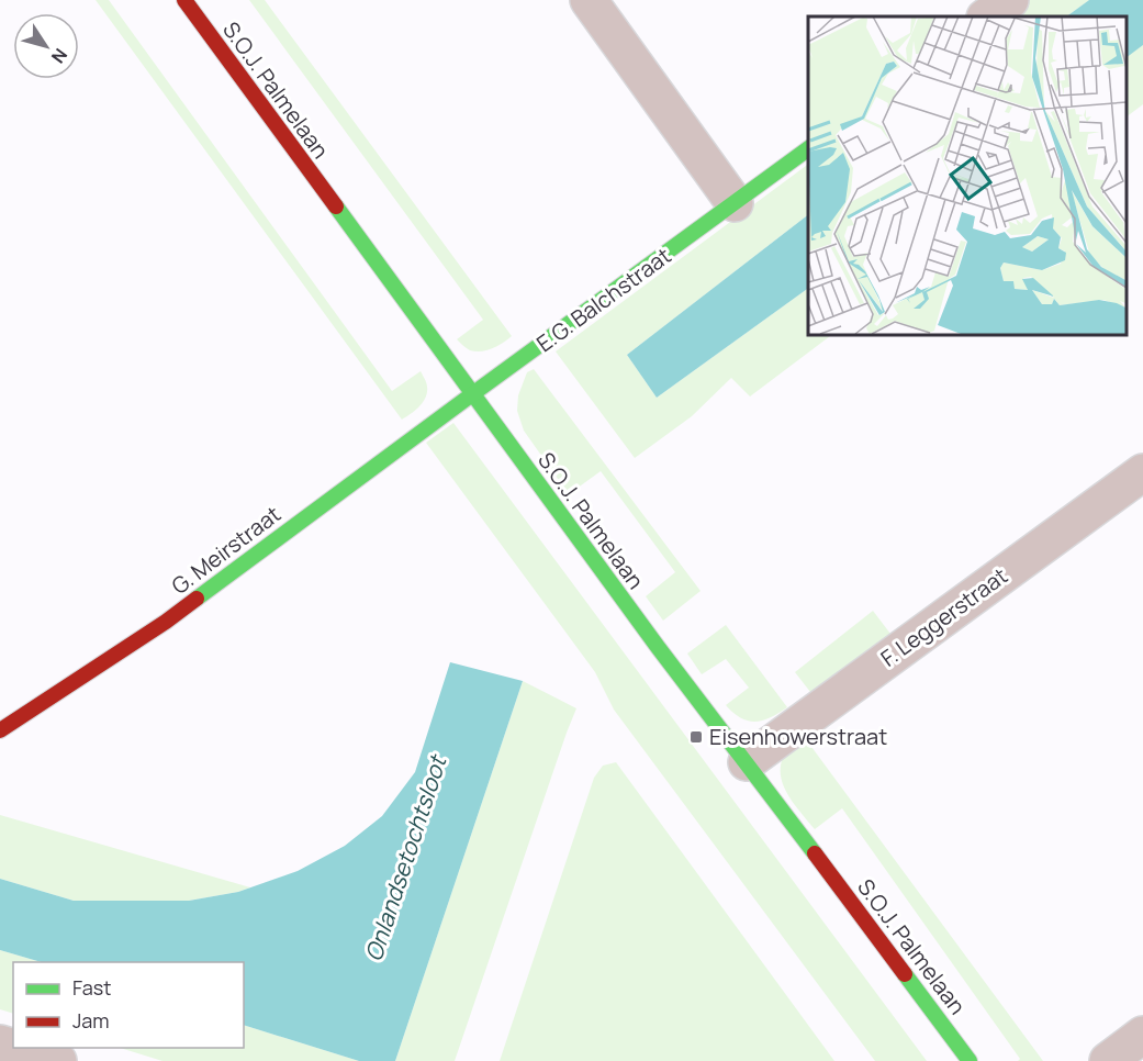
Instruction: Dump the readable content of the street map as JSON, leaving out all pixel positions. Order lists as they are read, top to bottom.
{
  "streets": {
    "street": [
      "S.O.J. Palmelaan",
      "E.G. Balchstraat",
      "G. Meirstraat",
      "F. Leggerstraat"
    ]
  },
  "crossings": [
    ["S.O.J. Palmelaan", "E.G. Balchstraat"],
    ["S.O.J. Palmelaan", "G. Meirstraat"],
    ["S.O.J. Palmelaan", "F. Leggerstraat"],
    ["E.G. Balchstraat", "G. Meirstraat"]
  ],
  "water": ["Onlandsetochtsloot"],
  "places": {
    "transit": ["Eisenhowerstraat"]
  },
  "legend": ["Fast", "Jam"],
  "north": "bottom right"
}
